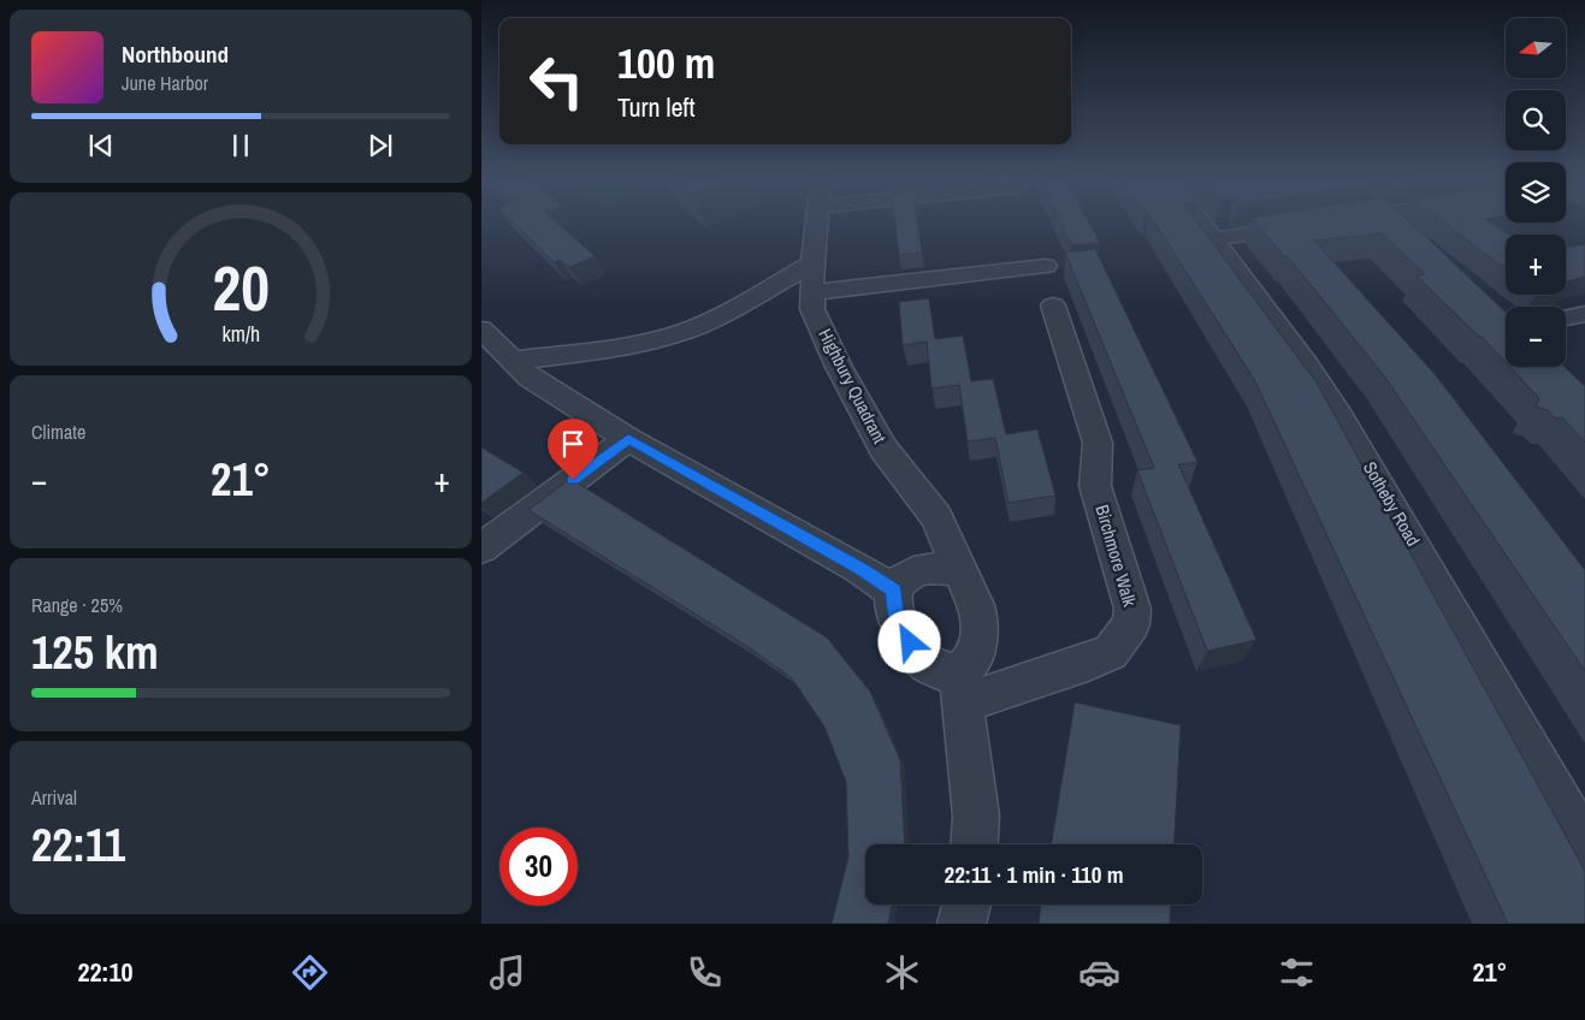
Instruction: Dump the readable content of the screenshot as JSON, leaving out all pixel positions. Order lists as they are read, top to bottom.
{
  "streets": {
    "street": ["Highbury Quadrant", "Sotheby Road", "Birchmore Walk"]
  },
  "crossings": [
    ["Highbury Quadrant", "Birchmore Walk"]
  ],
  "north": "left",
  "page": {
    "map_buttons": ["+", "−"],
    "turn": ["100 m", "Turn left"],
    "song": ["Northbound", "June Harbor"],
    "tile": [
      "Climate",
      ["Range · 25%", "125 km"],
      ["Arrival", "22:11"]
    ],
    "heat": ["−", "21°", "+"],
    "limit": "30",
    "trip": "22:11 · 1 min · 110 m",
    "tabs": ["22:10", "21°"],
    "gauge": ["20", "km/h"]
  }
}
